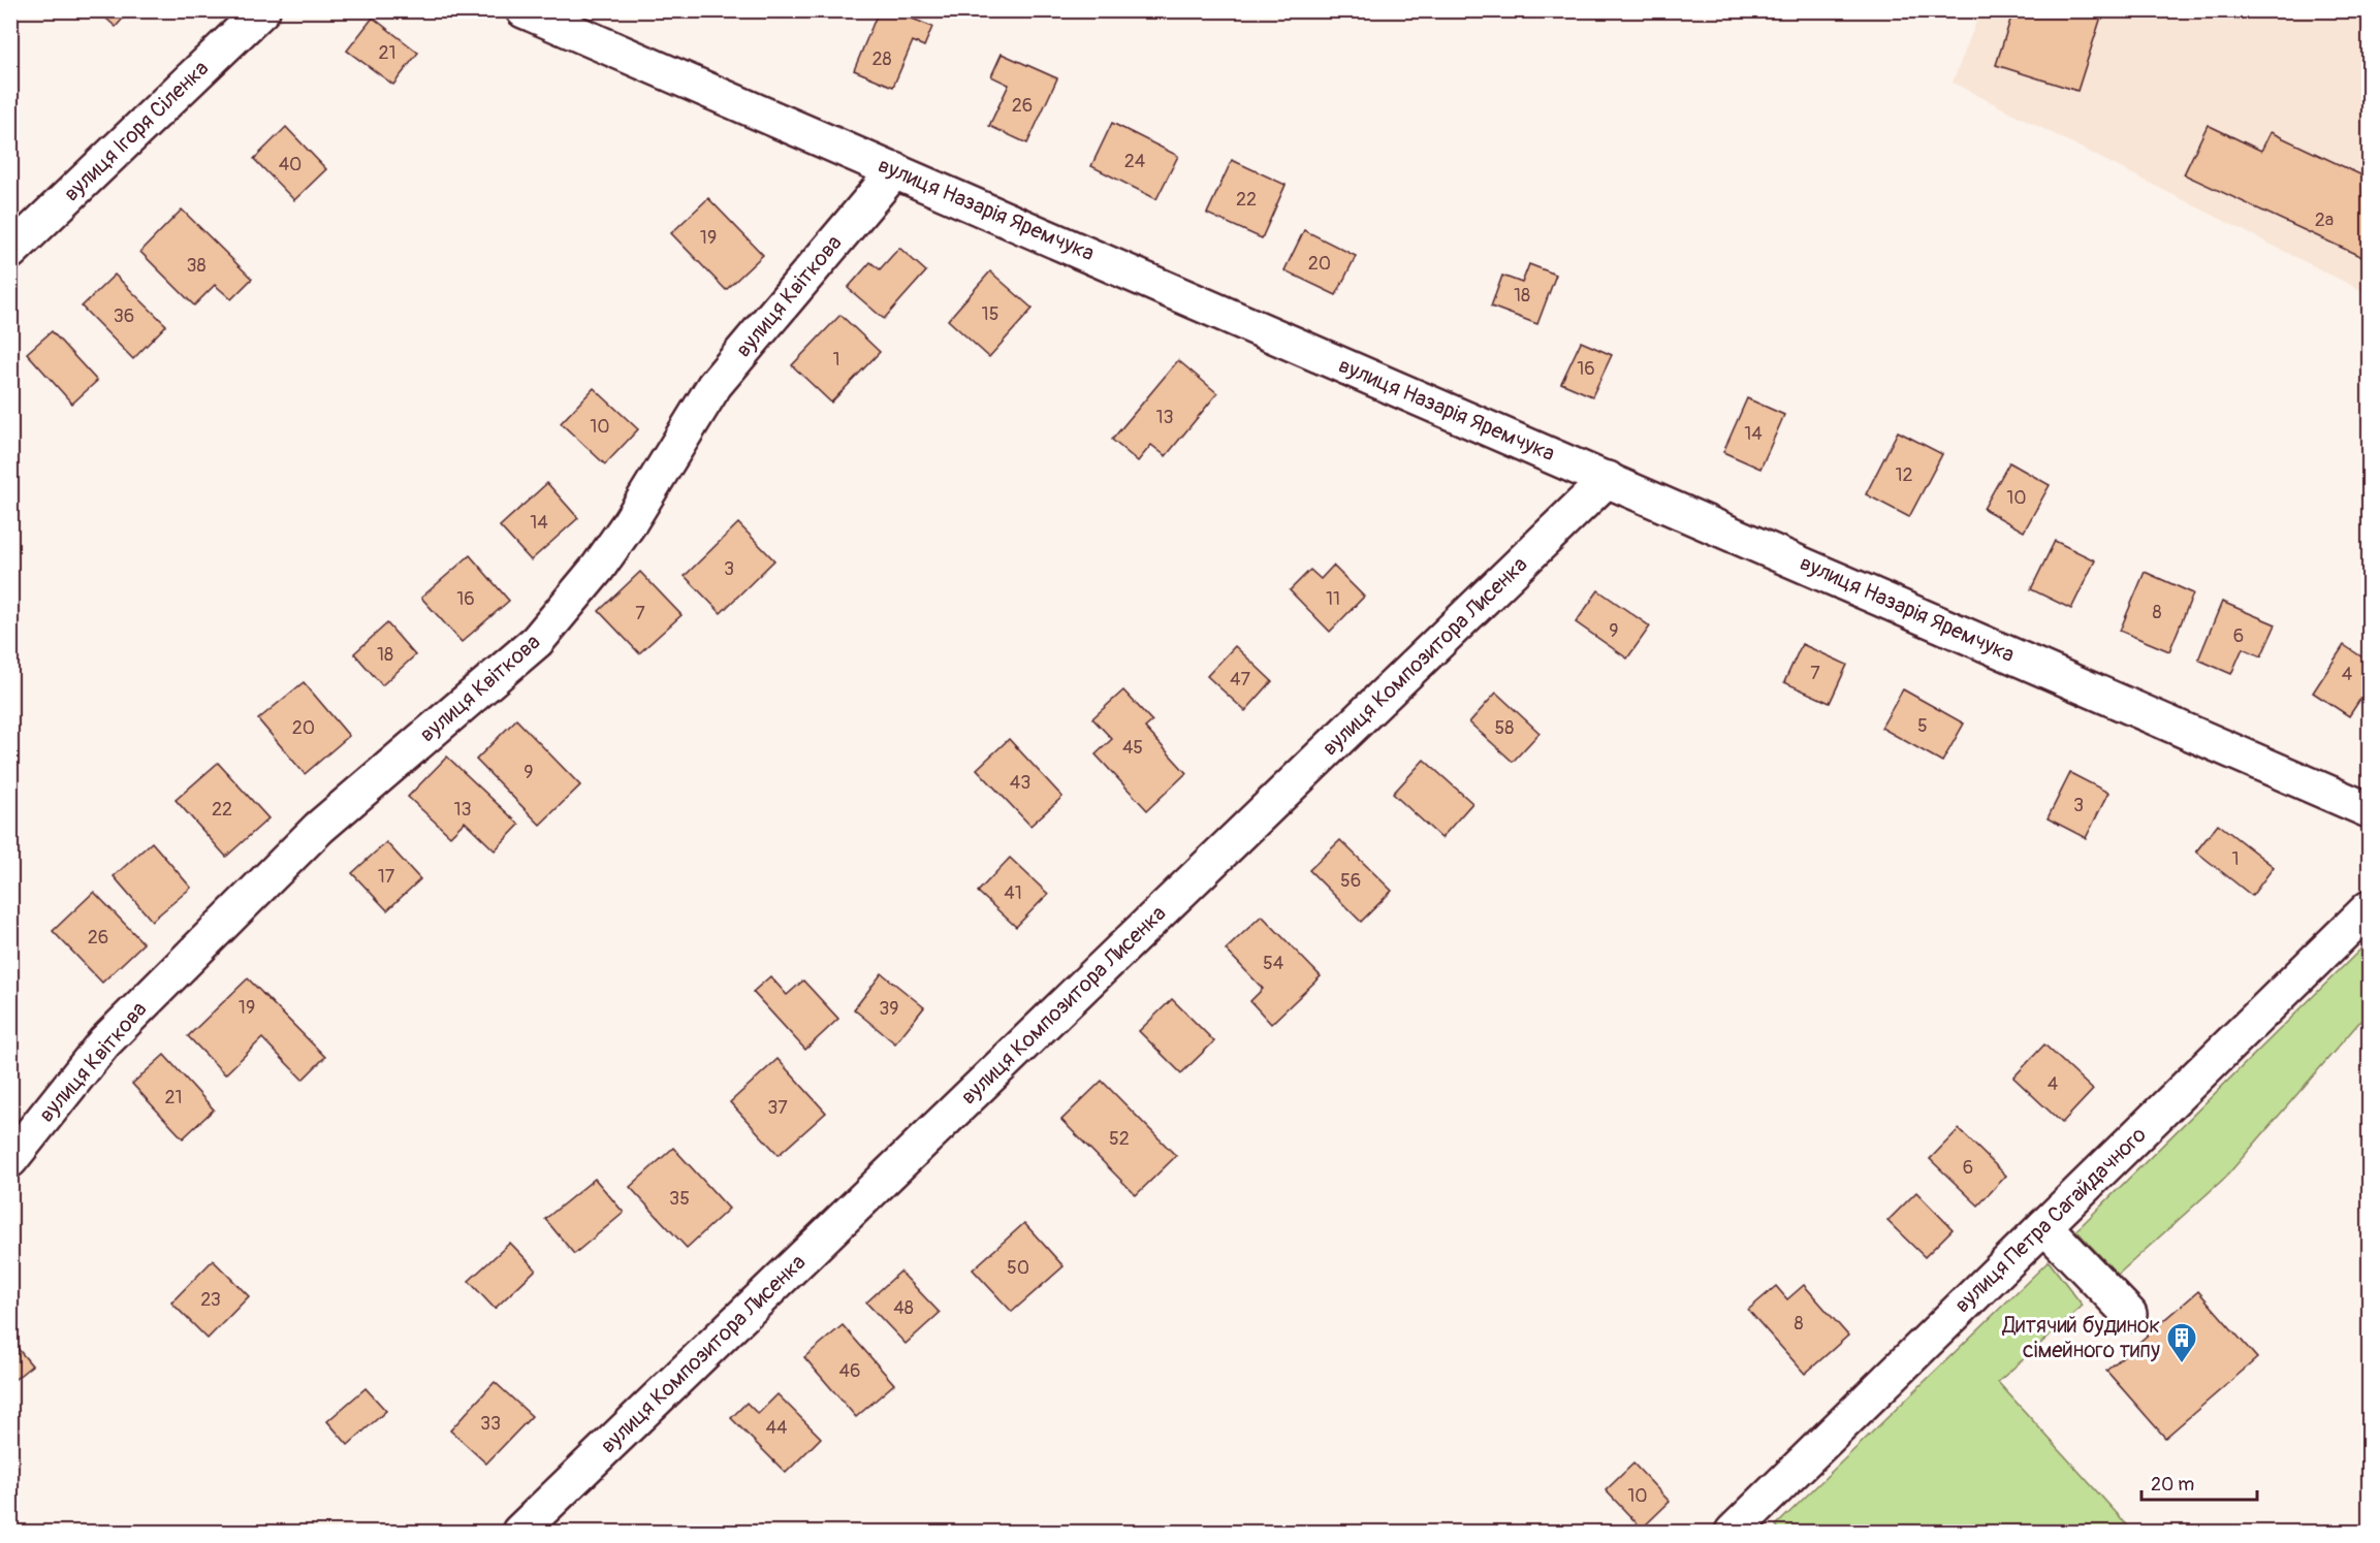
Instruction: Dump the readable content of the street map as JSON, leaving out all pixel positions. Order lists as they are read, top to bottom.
{
  "streets": {
    "street": [
      "вулиця Ігоря Сіленка",
      "вулиця Назарія Яремчука",
      "вулиця Квіткова",
      "вулиця Композитора Лисенка",
      "вулиця Петра Сагайдачного"
    ]
  },
  "crossings": [
    ["вулиця Назарія Яремчука", "вулиця Квіткова"],
    ["вулиця Назарія Яремчука", "вулиця Композитора Лисенка"]
  ],
  "places": {
    "building": ["Дитячий будинок сімейного типу"]
  },
  "house_numbers": [
    "21",
    "28",
    "26",
    "24",
    "40",
    "22",
    "2а",
    "19",
    "20",
    "38",
    "18",
    "15",
    "36",
    "1",
    "16",
    "13",
    "10",
    "14",
    "12",
    "10",
    "14",
    "3",
    "16",
    "11",
    "8",
    "7",
    "9",
    "6",
    "18",
    "7",
    "4",
    "47",
    "5",
    "20",
    "58",
    "45",
    "9",
    "43",
    "3",
    "22",
    "13",
    "1",
    "17",
    "56",
    "41",
    "26",
    "54",
    "19",
    "39",
    "4",
    "21",
    "37",
    "52",
    "6",
    "35",
    "50",
    "23",
    "48",
    "8",
    "46",
    "33",
    "44",
    "10"
  ],
  "scale_bar": "20 m"
}
